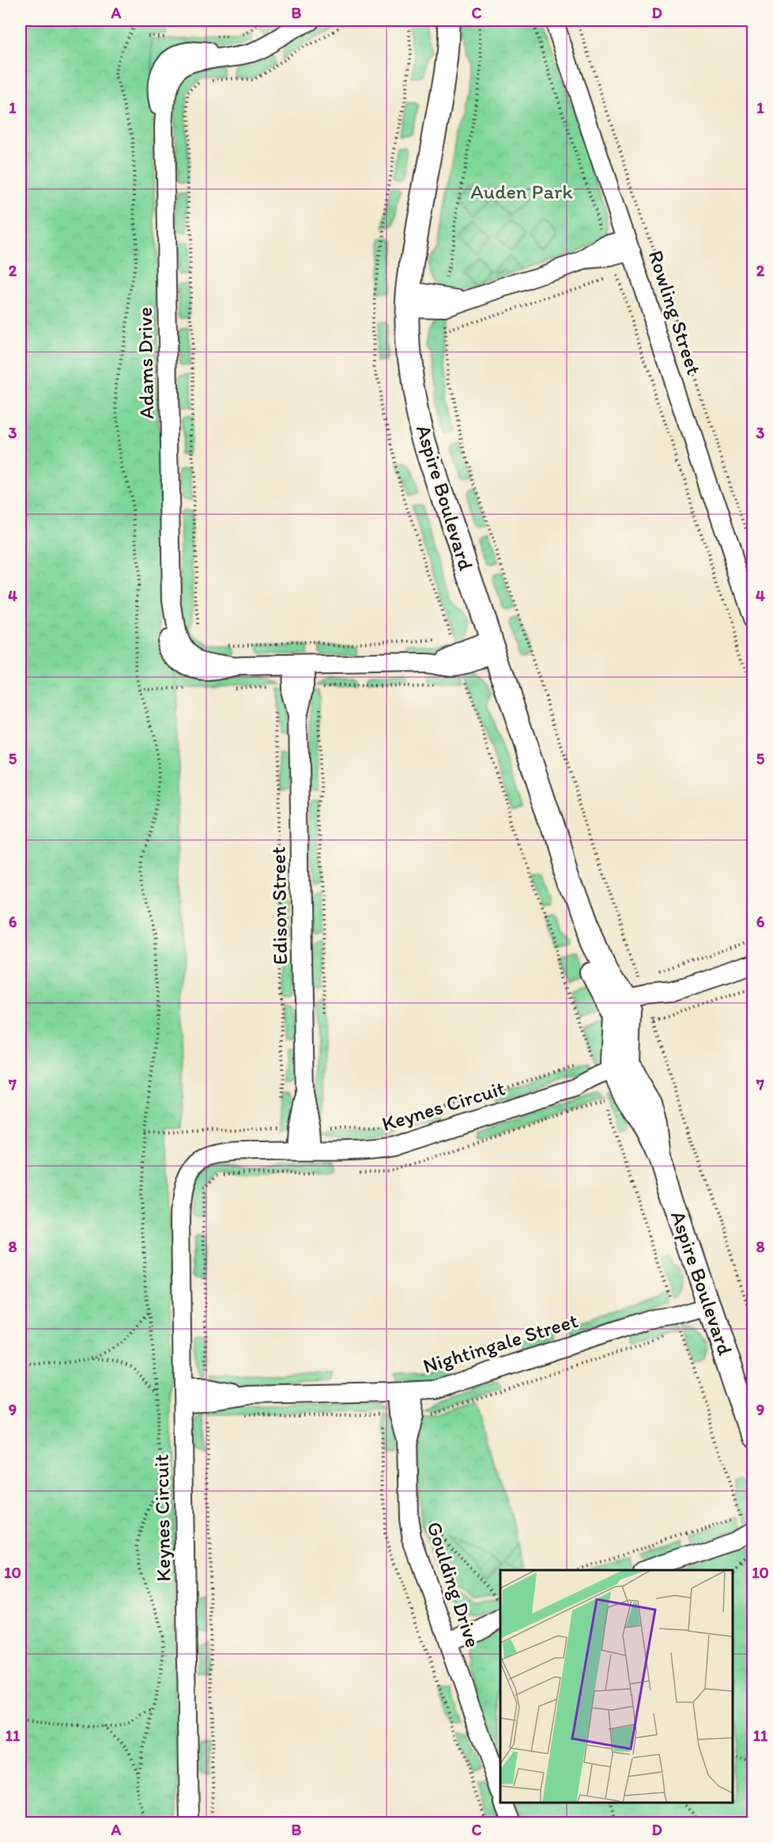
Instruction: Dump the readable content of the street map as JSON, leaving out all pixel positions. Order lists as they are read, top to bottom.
{
  "streets": {
    "street": [
      "Rowling Street",
      "Adams Drive",
      "Aspire Boulevard",
      "Edison Street",
      "Keynes Circuit",
      "Nightingale Street",
      "Goulding Drive"
    ]
  },
  "crossings": [
    ["Adams Drive", "Aspire Boulevard"],
    ["Adams Drive", "Edison Street"],
    ["Aspire Boulevard", "Keynes Circuit"],
    ["Aspire Boulevard", "Nightingale Street"],
    ["Edison Street", "Keynes Circuit"],
    ["Keynes Circuit", "Nightingale Street"],
    ["Nightingale Street", "Goulding Drive"]
  ],
  "parks": ["Auden Park"],
  "grid": {
    "columns": [
      "A",
      "B",
      "C",
      "D"
    ],
    "rows": [
      "1",
      "2",
      "3",
      "4",
      "5",
      "6",
      "7",
      "8",
      "9",
      "10",
      "11"
    ]
  }
}
